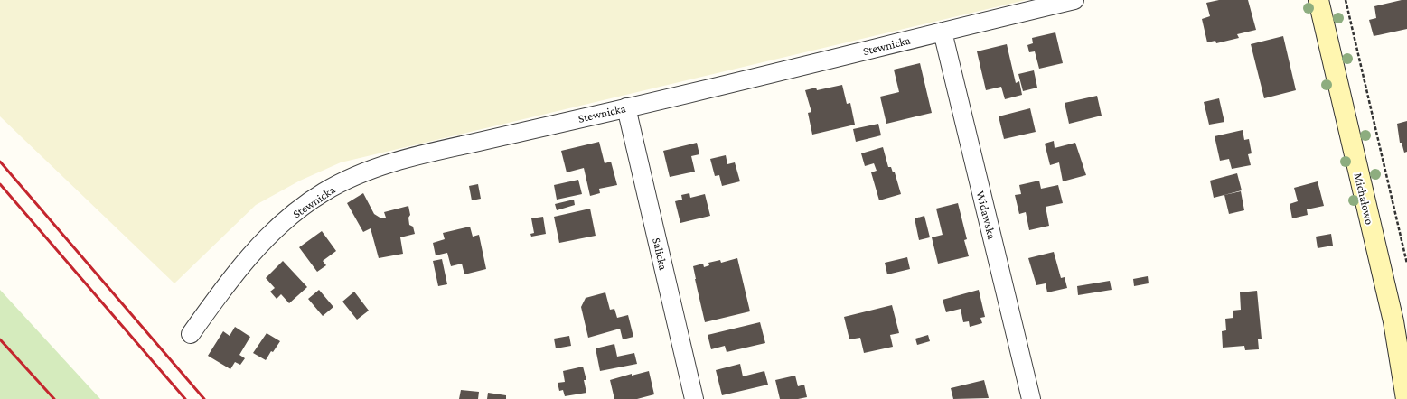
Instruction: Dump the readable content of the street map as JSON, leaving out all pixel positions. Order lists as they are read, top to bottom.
{
  "streets": {
    "street": [
      "Stewnicka",
      "Michałowo",
      "Widawska",
      "Salicka"
    ]
  },
  "crossings": [
    ["Stewnicka", "Widawska"],
    ["Stewnicka", "Salicka"]
  ]
}
